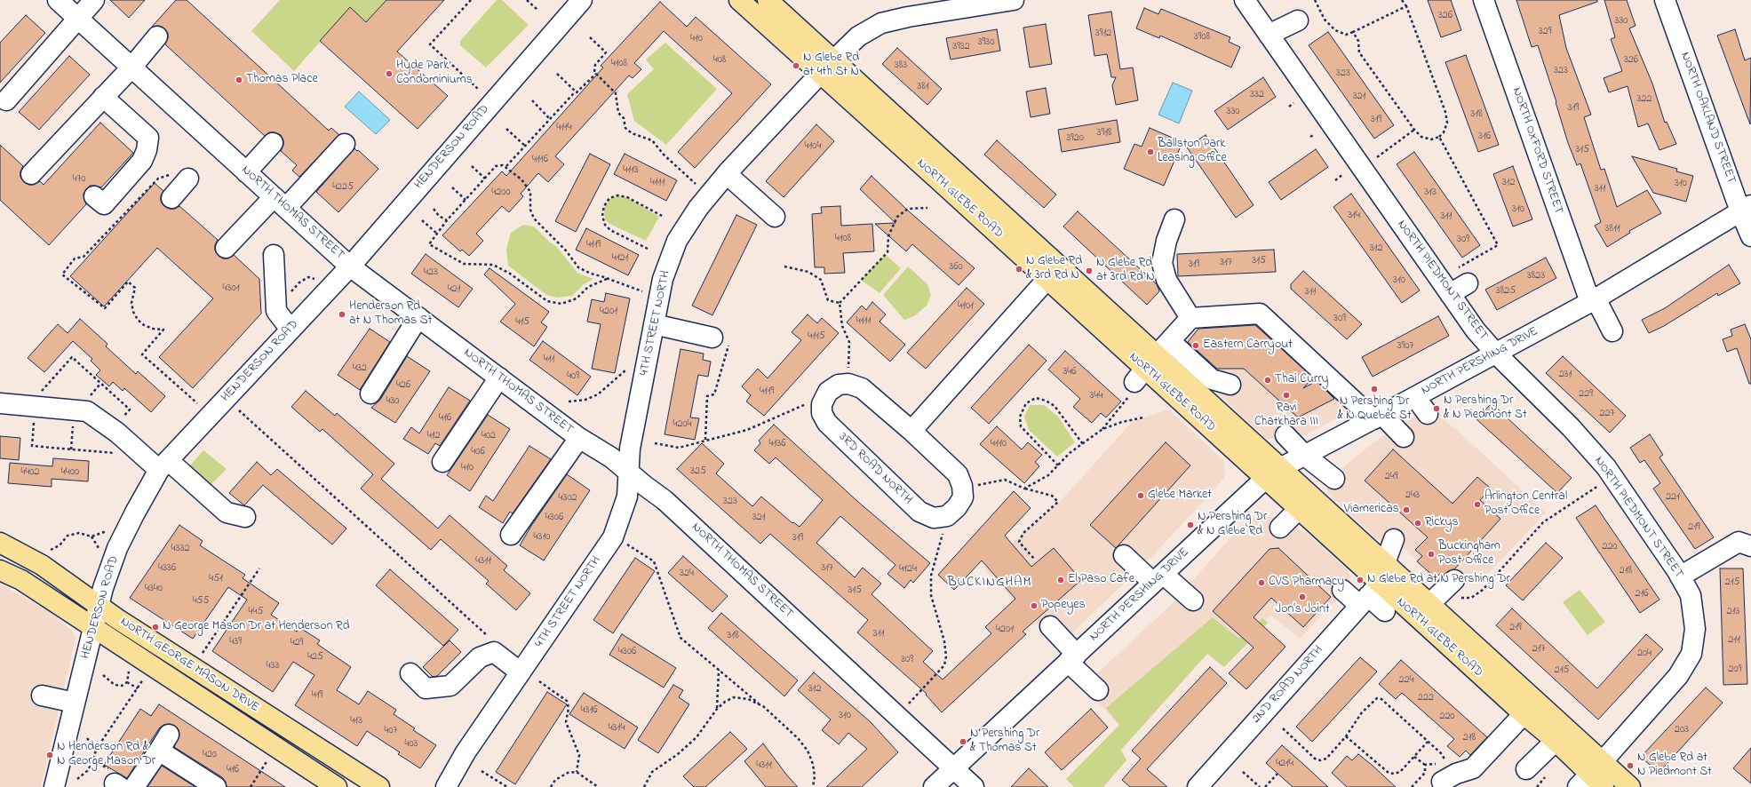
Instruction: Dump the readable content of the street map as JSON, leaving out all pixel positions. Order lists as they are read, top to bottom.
{
  "streets": {
    "main road": ["NORTH GLEBE ROAD", "NORTH GEORGE MASON DRIVE"],
    "street": [
      "NORTH OAKLAND STREET",
      "HENDERSON ROAD",
      "NORTH OXFORD STREET",
      "NORTH THOMAS STREET",
      "NORTH PIEDMONT STREET",
      "4TH STREET NORTH",
      "NORTH PERSHING DRIVE",
      "3RD ROAD NORTH",
      "2ND ROAD NORTH"
    ]
  },
  "crossings": [
    ["NORTH OAKLAND STREET", "NORTH PERSHING DRIVE"],
    ["HENDERSON ROAD", "NORTH THOMAS STREET"],
    ["HENDERSON ROAD", "NORTH GEORGE MASON DRIVE"],
    ["NORTH OXFORD STREET", "NORTH PERSHING DRIVE"],
    ["NORTH GLEBE ROAD", "NORTH PIEDMONT STREET"],
    ["NORTH GLEBE ROAD", "4TH STREET NORTH"],
    ["NORTH GLEBE ROAD", "NORTH PERSHING DRIVE"],
    ["NORTH GLEBE ROAD", "2ND ROAD NORTH"],
    ["NORTH THOMAS STREET", "4TH STREET NORTH"],
    ["NORTH THOMAS STREET", "NORTH PERSHING DRIVE"],
    ["NORTH PIEDMONT STREET", "NORTH PERSHING DRIVE"]
  ],
  "districts": ["BUCKINGHAM"],
  "places": [
    "N Glebe Rd at 4th St N",
    "Hyde Park Condominiums",
    "Thomas Place",
    "Ballston Park Leasing Office",
    "N Glebe Rd & 3rd Rd N",
    "N Glebe Rd at 3rd Rd N",
    "Henderson Rd at N Thomas St",
    "Eastern Carryout",
    "Thai Curry",
    "N Pershing Dr & N Quebec St",
    "Ravi Chatkhara III",
    "N Pershing Dr & N Piedmont St",
    "Glebe Market",
    "Arlington Central Post Office",
    "Viamericas",
    "Rickys",
    "N Pershing Dr & N Glebe Rd",
    "Buckingham Post Office",
    "El Paso Cafe",
    "N Glebe Rd at N Pershing Dr",
    "CVS Pharmacy",
    "Jon’s Joint",
    "Popeyes",
    "N George Mason Dr at Henderson Rd",
    "N Pershing Dr & Thomas St",
    "N Henderson Rd & N George Mason Dr",
    "N Glebe Rd at N Piedmont St"
  ],
  "house_numbers": [
    "326",
    "330",
    "329",
    "3912",
    "3908",
    "410",
    "3930",
    "3932",
    "408",
    "326",
    "4108",
    "383",
    "323",
    "323",
    "381",
    "332",
    "321",
    "322",
    "319",
    "330",
    "318",
    "319",
    "4114",
    "3918",
    "316",
    "3920",
    "4104",
    "315",
    "4116",
    "4113",
    "470",
    "4111",
    "312",
    "310",
    "4225",
    "311",
    "4200",
    "313",
    "310",
    "314",
    "311",
    "3811",
    "4108",
    "309",
    "4119",
    "312",
    "4121",
    "315",
    "317",
    "319",
    "360",
    "423",
    "3823",
    "310",
    "4301",
    "421",
    "3825",
    "311",
    "4101",
    "4201",
    "309",
    "4111",
    "415",
    "4115",
    "3907",
    "411",
    "432",
    "346",
    "231",
    "409",
    "426",
    "4119",
    "229",
    "344",
    "430",
    "227",
    "416",
    "4204",
    "412",
    "402",
    "4136",
    "4110",
    "406",
    "410",
    "325",
    "4402",
    "4400",
    "249",
    "243",
    "221",
    "4302",
    "323",
    "4306",
    "321",
    "219",
    "4310",
    "319",
    "220",
    "4332",
    "4311",
    "4336",
    "317",
    "4124",
    "218",
    "324",
    "451",
    "215",
    "4340",
    "315",
    "216",
    "455",
    "445",
    "213",
    "219",
    "4201",
    "311",
    "318",
    "211",
    "439",
    "429",
    "217",
    "4306",
    "204",
    "425",
    "309",
    "433",
    "209",
    "215",
    "224",
    "312",
    "419",
    "222",
    "4316",
    "310",
    "220",
    "413",
    "4314",
    "203",
    "407",
    "218",
    "403",
    "420",
    "4214",
    "4311",
    "416"
  ]
}
